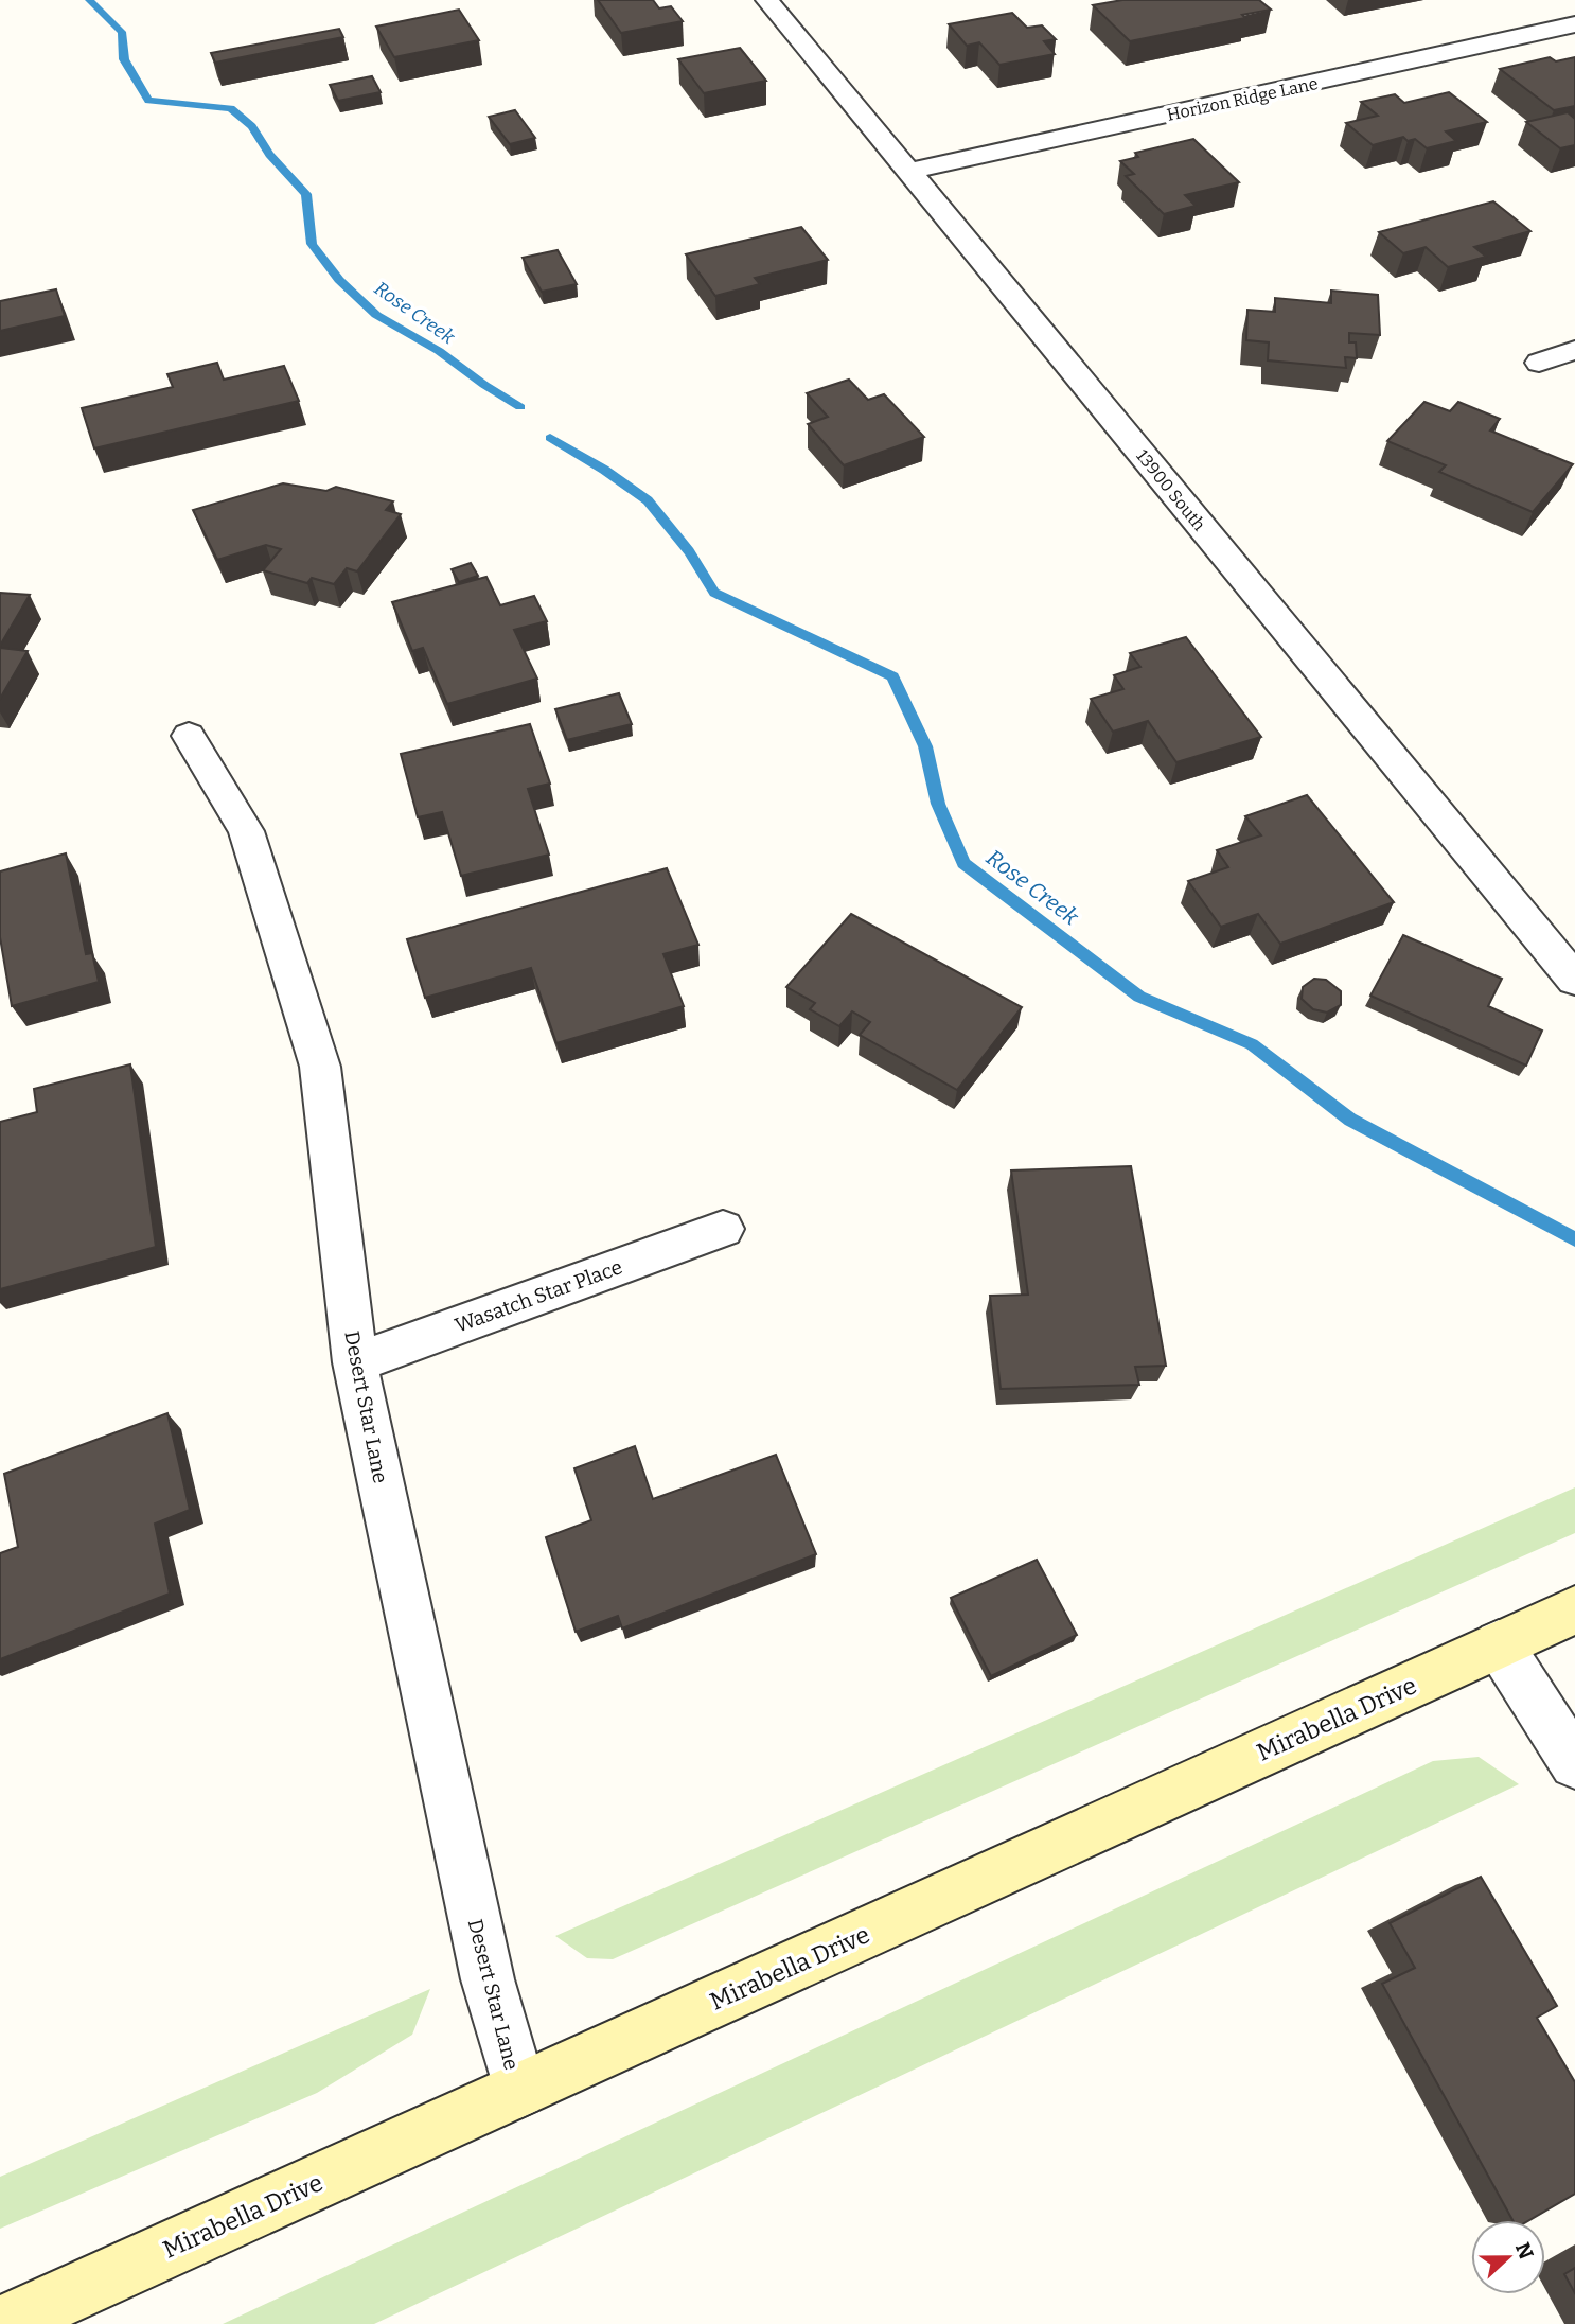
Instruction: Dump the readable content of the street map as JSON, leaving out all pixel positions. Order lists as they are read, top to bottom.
{
  "streets": {
    "street": [
      "Horizon Ridge Lane",
      "13900 South",
      "Wasatch Star Place",
      "Desert Star Lane",
      "Mirabella Drive"
    ]
  },
  "crossings": [
    ["Horizon Ridge Lane", "13900 South"],
    ["Wasatch Star Place", "Desert Star Lane"],
    ["Desert Star Lane", "Mirabella Drive"]
  ],
  "water": ["Rose Creek"],
  "north": "right"
}
